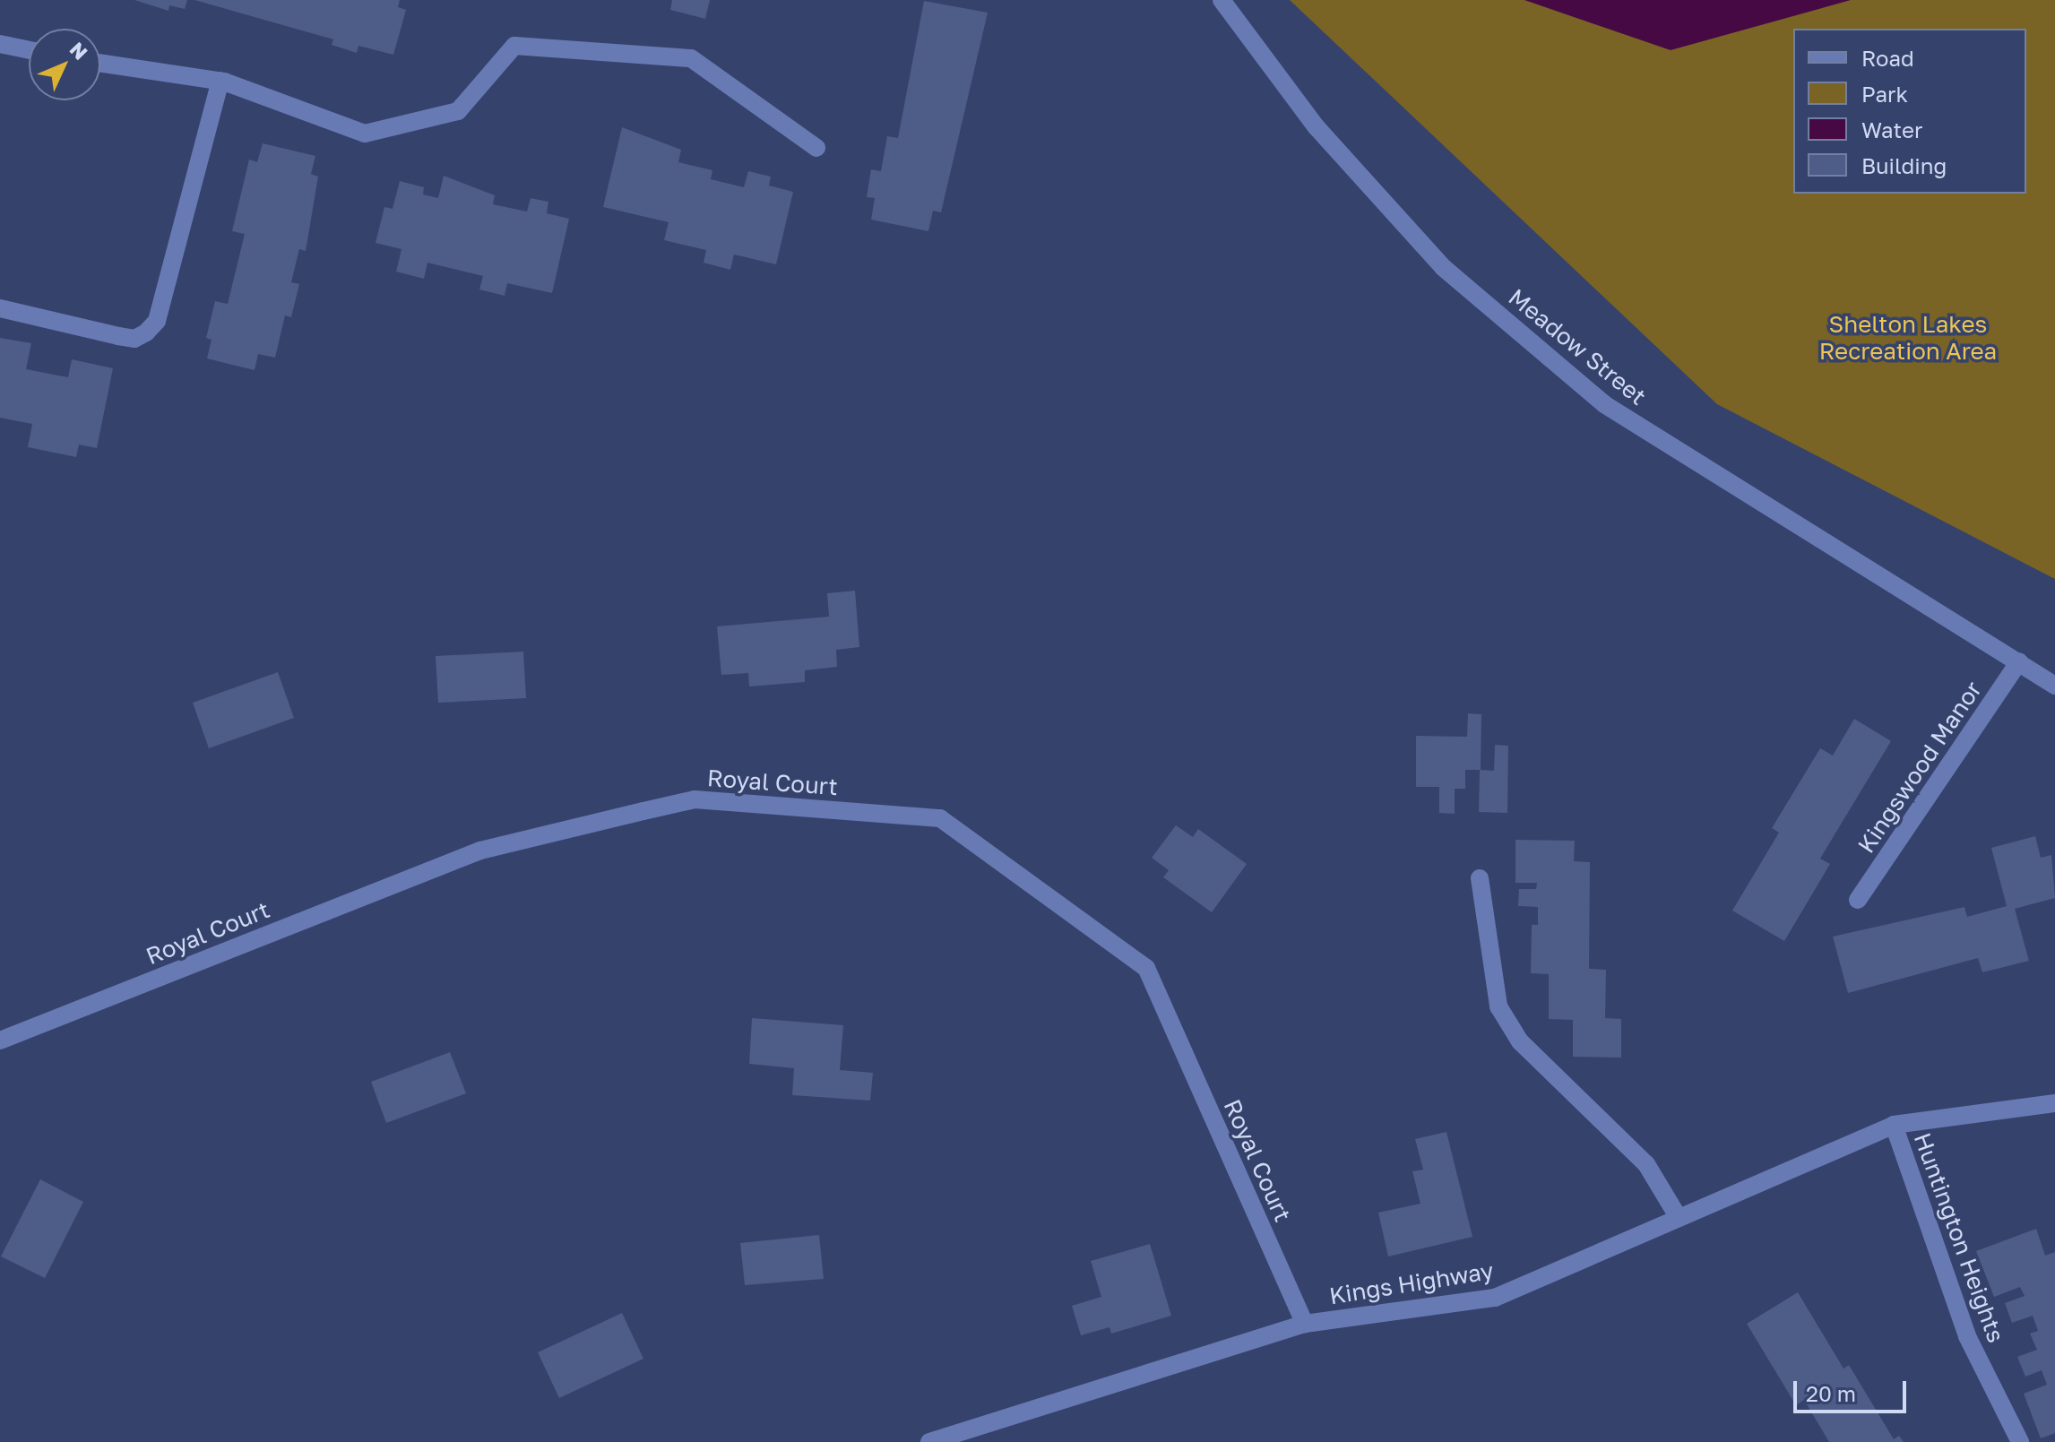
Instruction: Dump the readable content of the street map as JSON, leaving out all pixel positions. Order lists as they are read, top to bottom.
{
  "streets": {
    "street": [
      "Meadow Street",
      "Kingswood Manor",
      "Royal Court",
      "Huntington Heights",
      "Kings Highway"
    ]
  },
  "crossings": [
    ["Meadow Street", "Kingswood Manor"],
    ["Royal Court", "Kings Highway"],
    ["Huntington Heights", "Kings Highway"]
  ],
  "parks": ["Shelton Lakes Recreation Area"],
  "legend": [
    "Road",
    "Park",
    "Water",
    "Building"
  ],
  "scale_bar": "20 m",
  "north": "top right"
}
